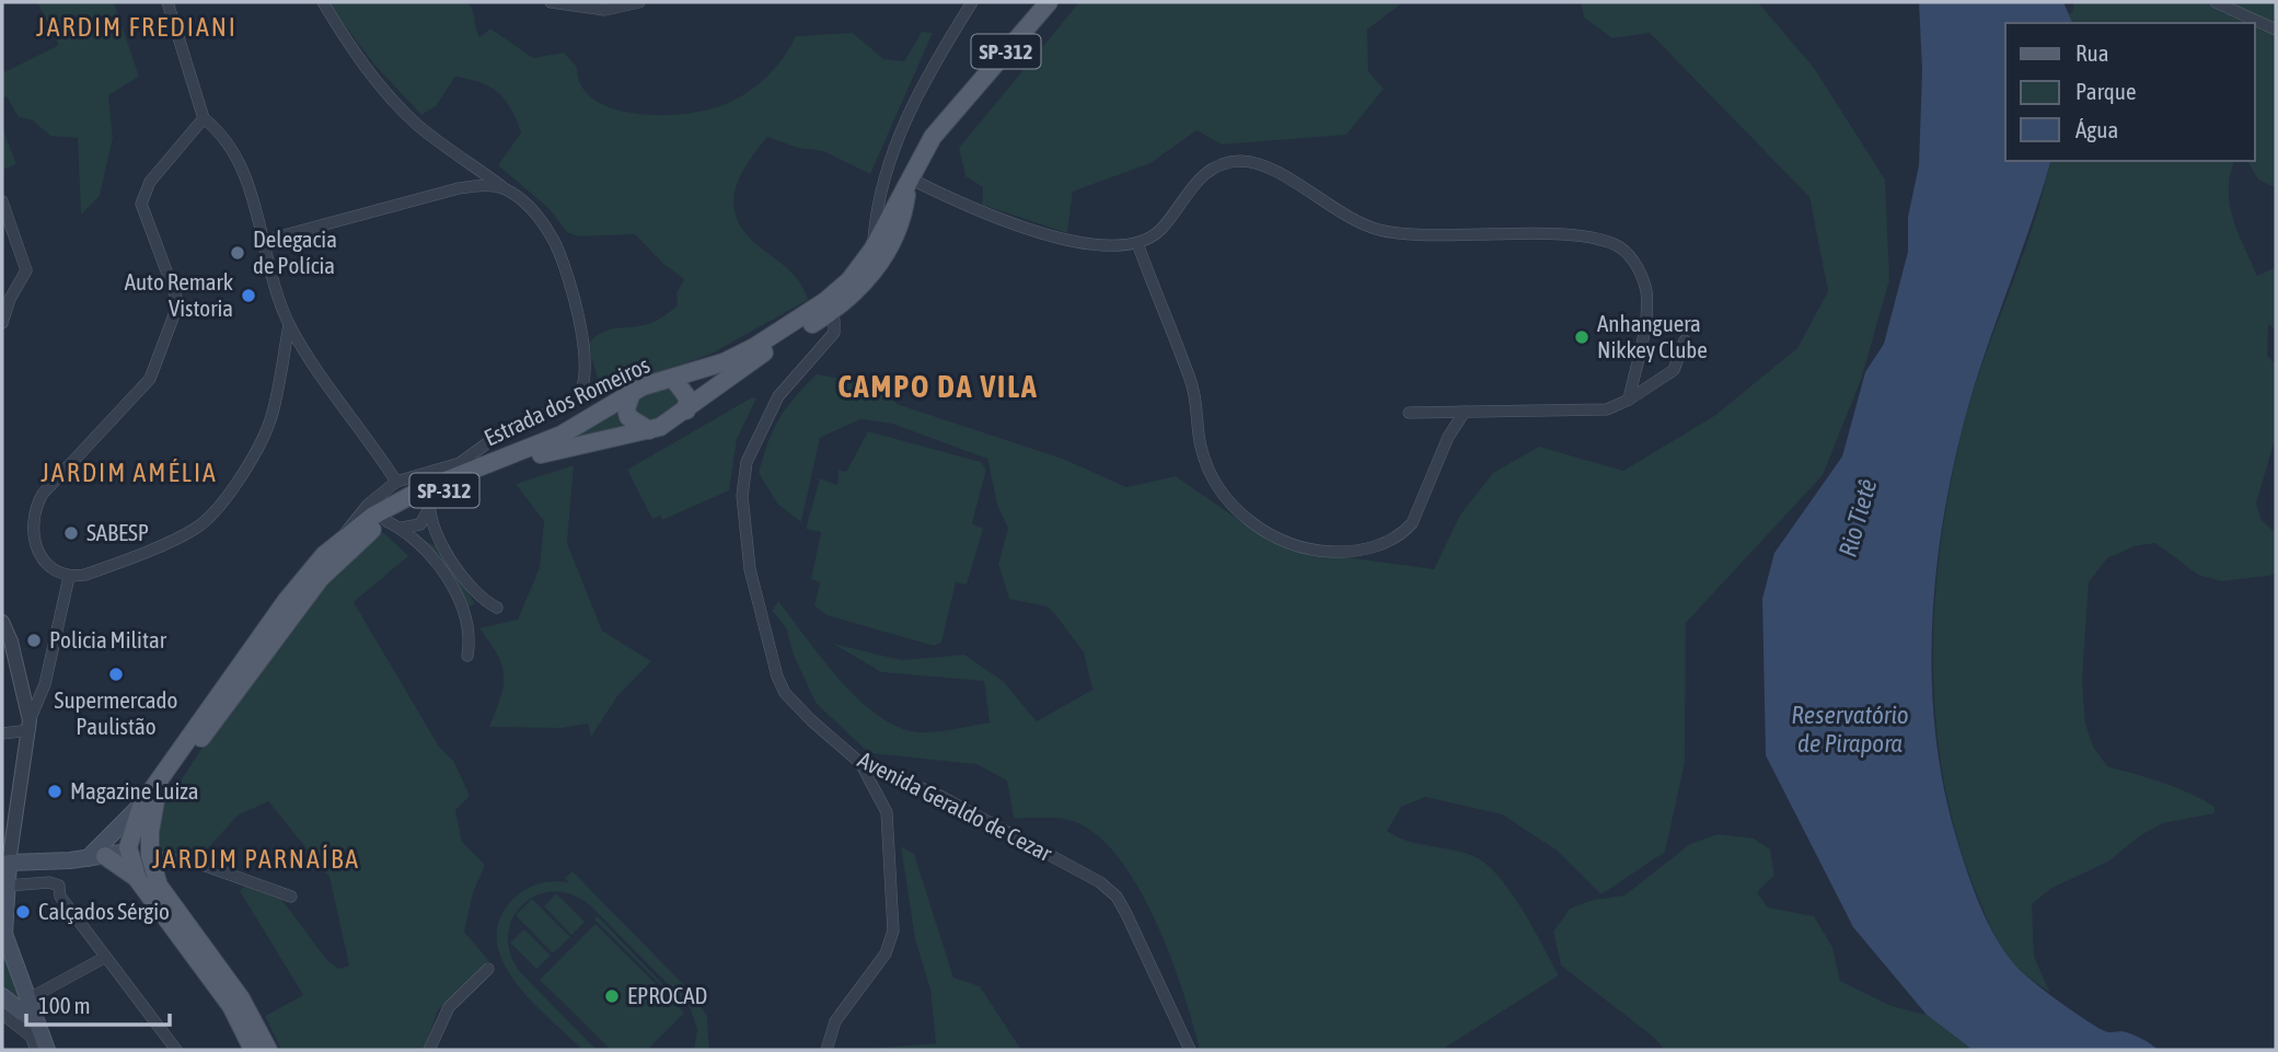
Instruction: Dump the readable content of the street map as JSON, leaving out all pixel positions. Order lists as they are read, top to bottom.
{
  "streets": {
    "main road": ["SP-312", "Estrada dos Romeiros"],
    "street": ["Avenida Geraldo de Cezar"]
  },
  "crossings": [
    ["Estrada dos Romeiros", "Avenida Geraldo de Cezar"]
  ],
  "districts": [
    "JARDIM FREDIANI",
    "CAMPO DA VILA",
    "JARDIM AMÉLIA",
    "JARDIM PARNAÍBA"
  ],
  "water": ["Rio Tietê", "Reservatório de Pirapora"],
  "places": [
    "Delegacia de Polícia",
    "Auto Remark Vistoria",
    "Anhanguera Nikkey Clube",
    "SABESP",
    "Policia Militar",
    "Supermercado Paulistão",
    "Magazine Luiza",
    "Calçados Sérgio",
    "EPROCAD"
  ],
  "legend": ["Rua", "Parque", "Água"],
  "scale_bar": "100 m"
}
